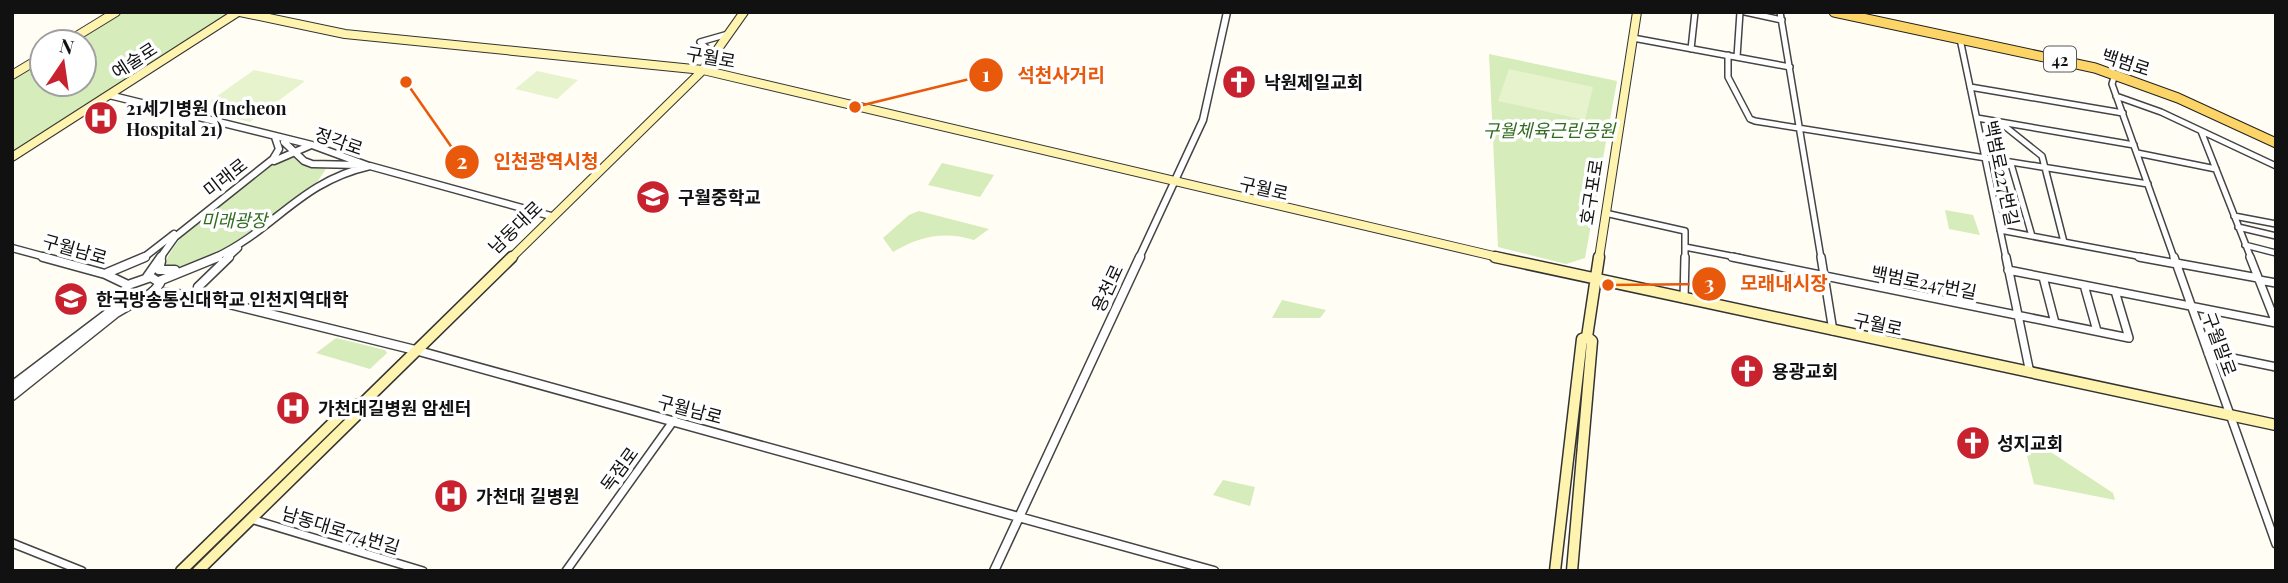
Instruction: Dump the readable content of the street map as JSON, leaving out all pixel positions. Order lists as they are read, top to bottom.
{
  "streets": {
    "main road": [
      "구월로",
      "42",
      "예술로",
      "백범로",
      "호구포로",
      "남동대로"
    ],
    "street": [
      "정각로",
      "백범로227번길",
      "미래로",
      "구월남로",
      "백범로247번길",
      "용천로",
      "구월말로",
      "독점로",
      "남동대로774번길"
    ]
  },
  "crossings": [
    ["구월로", "예술로"],
    ["구월로", "백범로227번길"],
    ["구월로", "호구포로"],
    ["구월로", "남동대로"],
    ["구월로", "용천로"],
    ["구월로", "구월말로"],
    ["예술로", "정각로"],
    ["백범로", "백범로227번길"],
    ["백범로", "구월말로"],
    ["정각로", "미래로"],
    ["백범로227번길", "백범로247번길"],
    ["남동대로", "구월남로"],
    ["남동대로", "남동대로774번길"],
    ["구월남로", "용천로"],
    ["구월남로", "독점로"]
  ],
  "parks": ["구월체육근린공원", "미래광장"],
  "places": {
    "other": ["인천광역시청", "석천사거리", "모래내시장"],
    "church": ["낙원제일교회", "용광교회", "성지교회"],
    "hospital": ["21세기병원 (Incheon Hospital 21)", "가천대길병원 암센터", "가천대 길병원"],
    "school or university": ["구월중학교", "한국방송통신대학교 인천지역대학"]
  },
  "north": "top"
}
